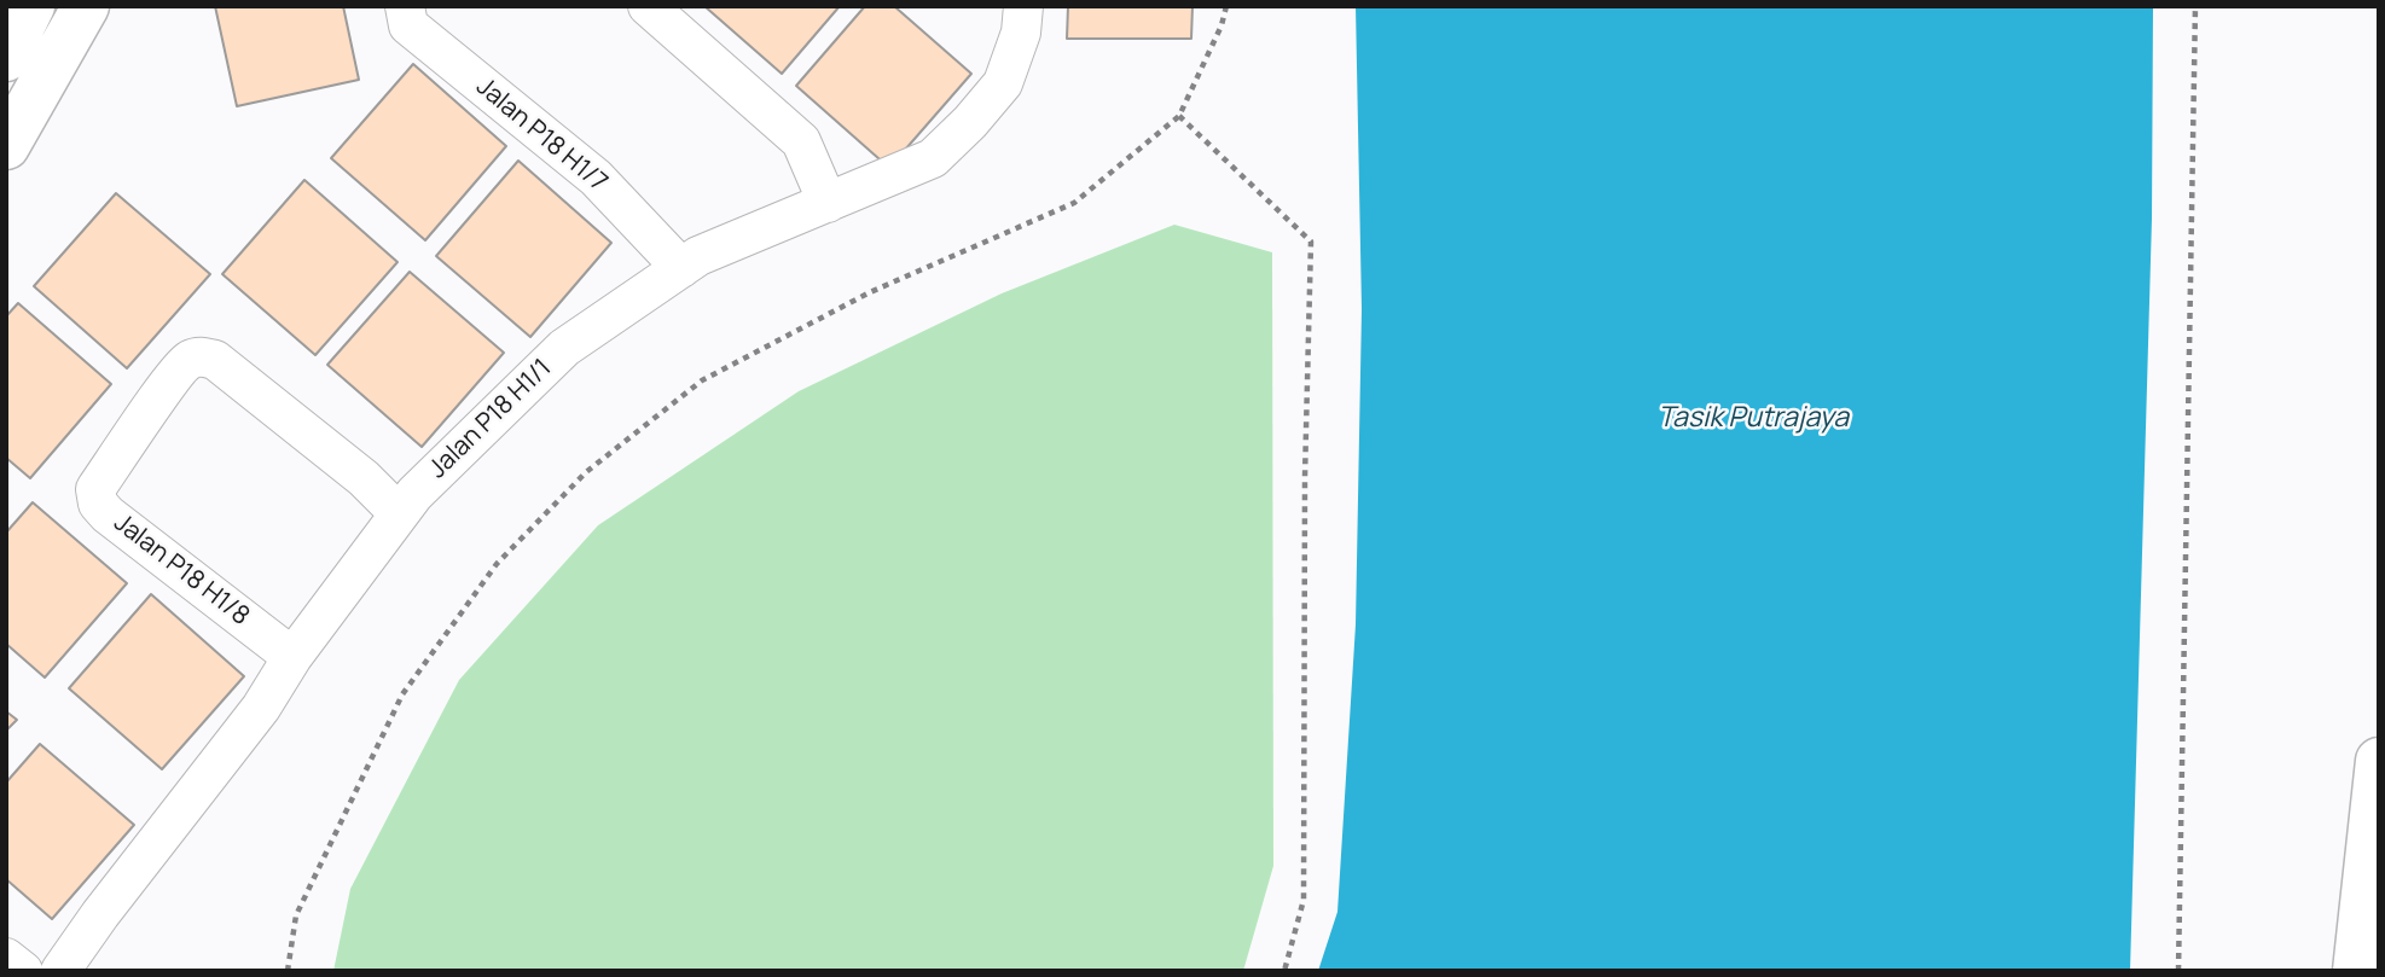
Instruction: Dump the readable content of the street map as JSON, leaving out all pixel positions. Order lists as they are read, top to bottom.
{
  "streets": {
    "street": ["Jalan P18 H1/7", "Jalan P18 H1/1", "Jalan P18 H1/8"]
  },
  "crossings": [
    ["Jalan P18 H1/7", "Jalan P18 H1/1"],
    ["Jalan P18 H1/1", "Jalan P18 H1/8"]
  ],
  "water": ["Tasik Putrajaya"]
}
